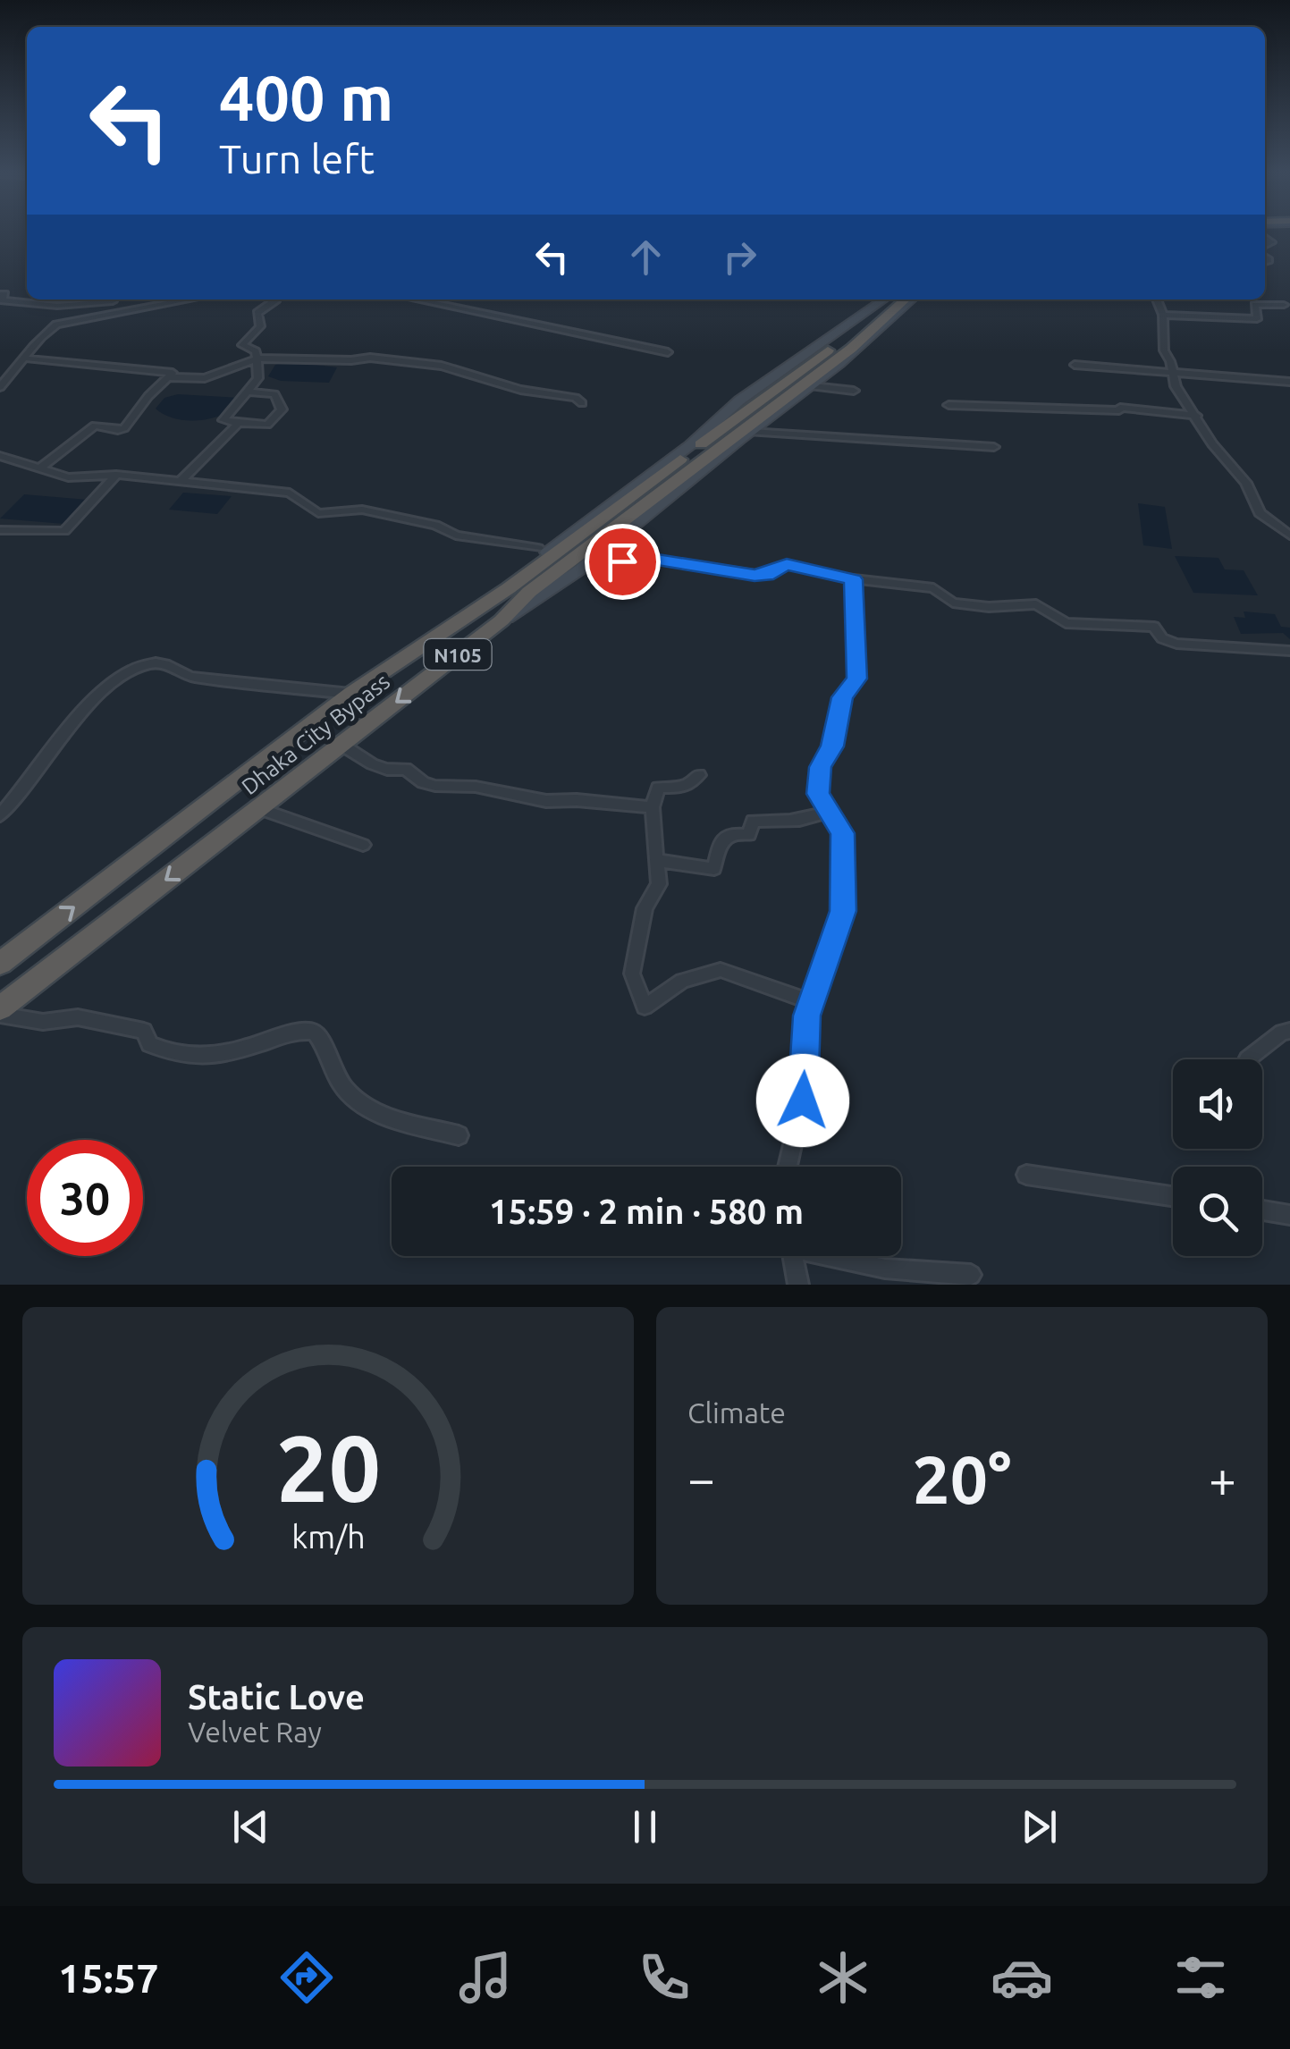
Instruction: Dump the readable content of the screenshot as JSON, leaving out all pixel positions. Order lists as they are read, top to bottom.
{
  "streets": {
    "highway": ["N105", "Dhaka City Bypass"]
  },
  "page": {
    "turn": ["400 m", "Turn left"],
    "limit": "30",
    "trip": "15:59 · 2 min · 580 m",
    "tile": "Climate",
    "heat": ["−", "20°", "+"],
    "song": ["Static Love", "Velvet Ray"],
    "tabs": "15:57",
    "gauge": ["20", "km/h"]
  }
}
